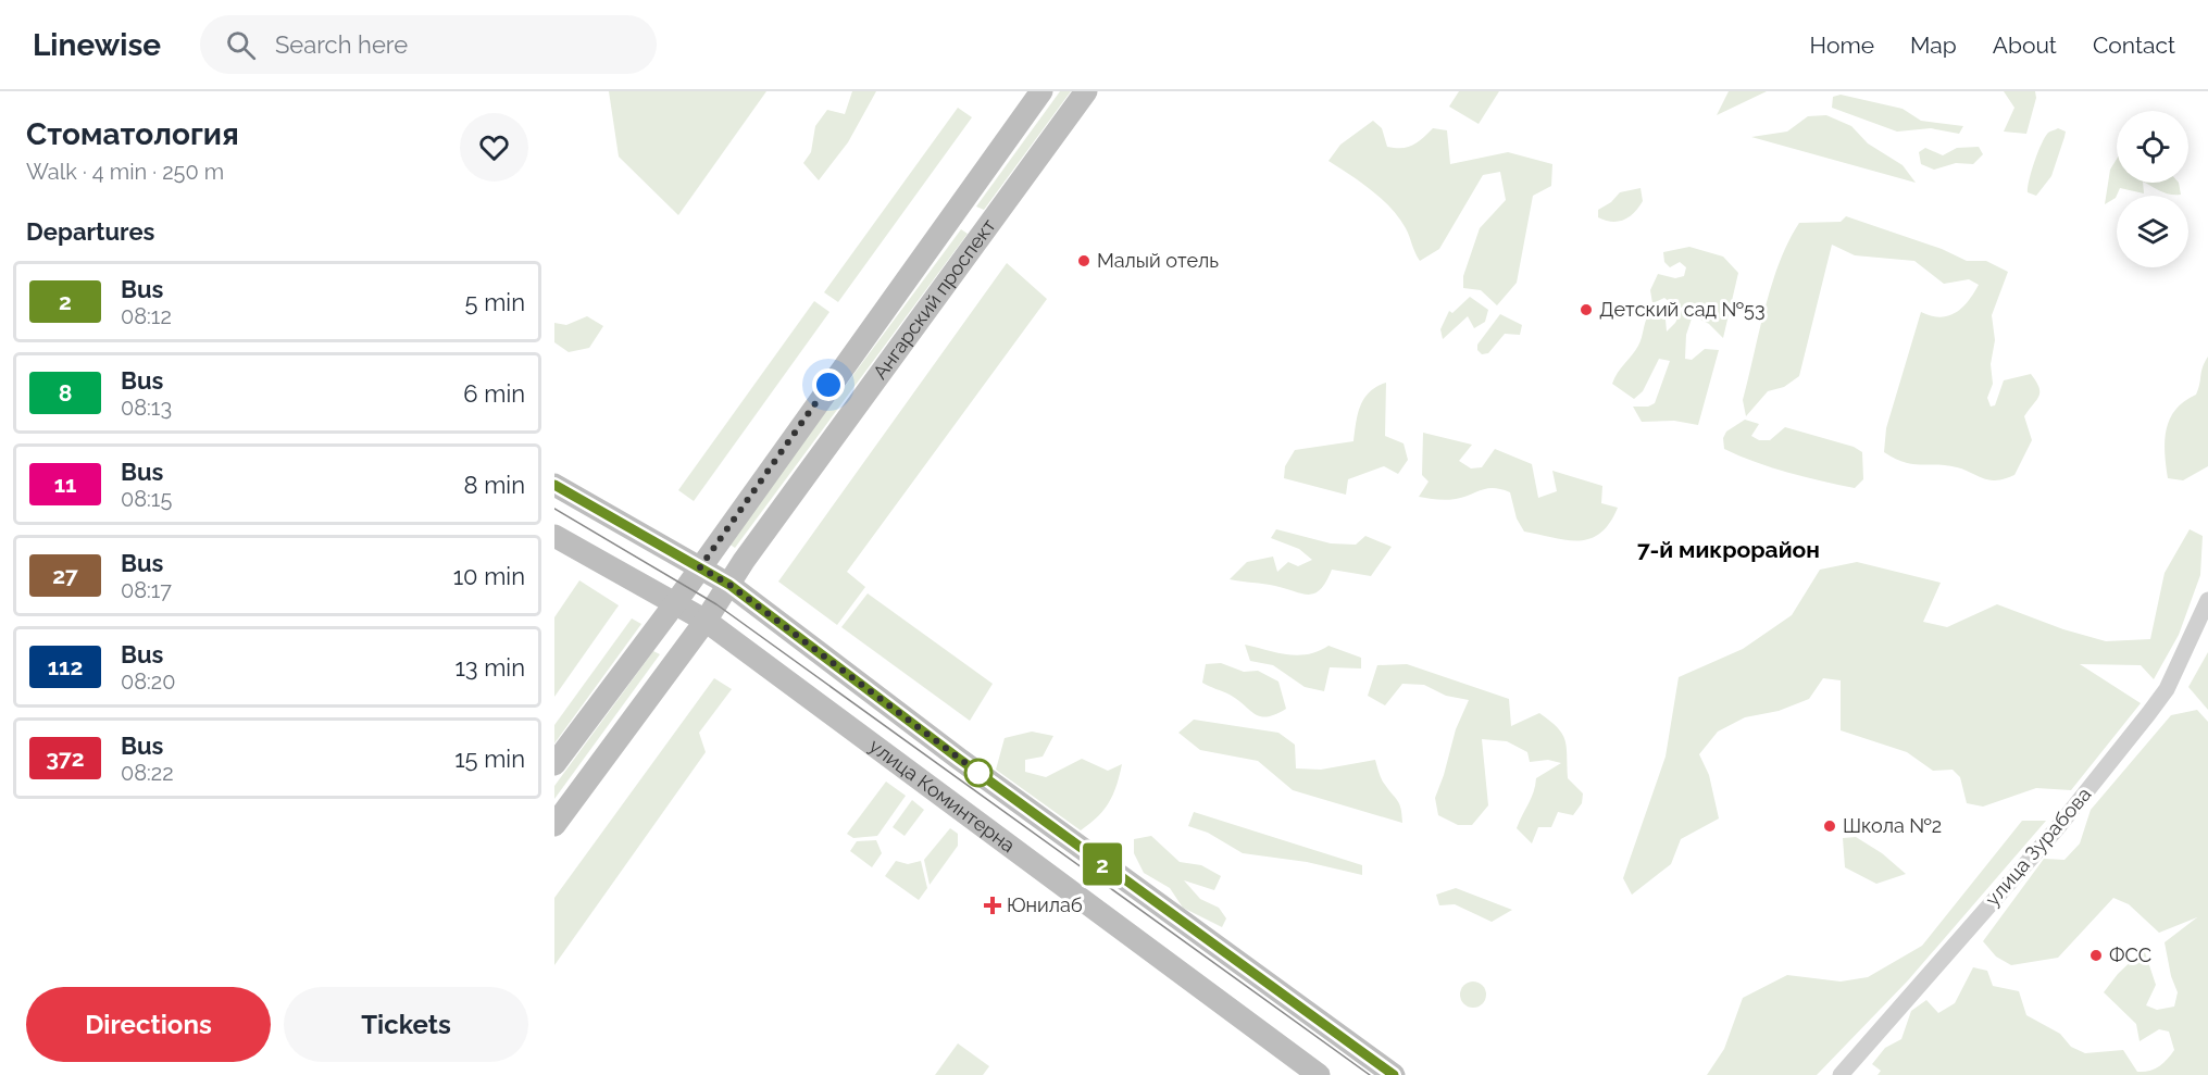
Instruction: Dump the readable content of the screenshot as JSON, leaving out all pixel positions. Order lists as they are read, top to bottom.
{
  "streets": {
    "street": ["Ангарский проспект", "улица Коминтерна", "улица Зурабова"]
  },
  "crossings": [
    ["Ангарский проспект", "улица Коминтерна"]
  ],
  "districts": ["7-й микрорайон"],
  "places": {
    "other": [
      "Малый отель",
      "Детский сад №53",
      "Школа №2",
      "ФСС"
    ],
    "health": ["Юнилаб"]
  },
  "lines": ["bus line 2"],
  "page": {
    "header": "Linewise",
    "search": "Search here",
    "nav": [
      "Home",
      "Map",
      "About",
      "Contact"
    ],
    "heading": [
      ["Стоматология", "Walk · 4 min · 250 m"],
      "Departures"
    ],
    "on_map": "2",
    "list": [
      {
        "mark": "2",
        "name": "Bus",
        "note": "08:12",
        "value": "5 min"
      },
      {
        "mark": "8",
        "name": "Bus",
        "note": "08:13",
        "value": "6 min"
      },
      {
        "mark": "11",
        "name": "Bus",
        "note": "08:15",
        "value": "8 min"
      },
      {
        "mark": "27",
        "name": "Bus",
        "note": "08:17",
        "value": "10 min"
      },
      {
        "mark": "112",
        "name": "Bus",
        "note": "08:20",
        "value": "13 min"
      },
      {
        "mark": "372",
        "name": "Bus",
        "note": "08:22",
        "value": "15 min"
      }
    ],
    "buttons": ["Directions", "Tickets"]
  }
}
